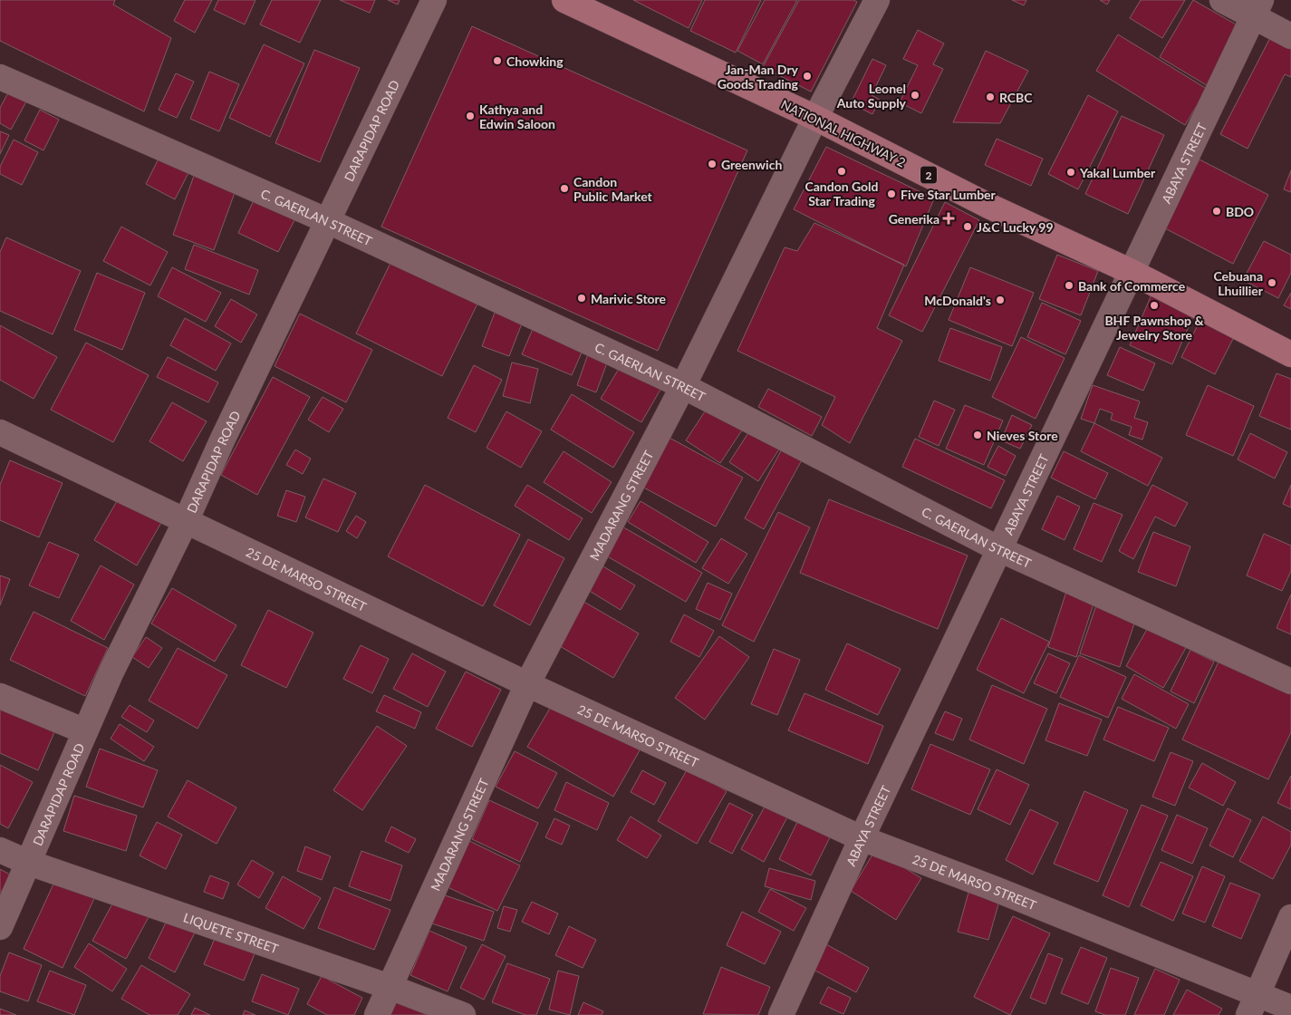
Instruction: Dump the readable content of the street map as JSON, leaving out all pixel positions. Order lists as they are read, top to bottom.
{
  "streets": {
    "main road": ["NATIONAL HIGHWAY 2", "2"],
    "street": [
      "DARAPIDAP ROAD",
      "ABAYA STREET",
      "C. GAERLAN STREET",
      "MADARANG STREET",
      "25 DE MARSO STREET",
      "LIQUETE STREET"
    ]
  },
  "crossings": [
    ["DARAPIDAP ROAD", "C. GAERLAN STREET"],
    ["DARAPIDAP ROAD", "25 DE MARSO STREET"],
    ["DARAPIDAP ROAD", "LIQUETE STREET"],
    ["NATIONAL HIGHWAY 2", "ABAYA STREET"],
    ["NATIONAL HIGHWAY 2", "MADARANG STREET"],
    ["ABAYA STREET", "C. GAERLAN STREET"],
    ["ABAYA STREET", "25 DE MARSO STREET"],
    ["C. GAERLAN STREET", "MADARANG STREET"],
    ["MADARANG STREET", "25 DE MARSO STREET"],
    ["MADARANG STREET", "LIQUETE STREET"]
  ],
  "places": {
    "other": [
      "Chowking",
      "Jan-Man Dry Goods Trading",
      "Leonel Auto Supply",
      "RCBC",
      "Kathya and Edwin Saloon",
      "Greenwich",
      "Candon Gold Star Trading",
      "Yakal Lumber",
      "Candon Public Market",
      "Five Star Lumber",
      "BDO",
      "J&C Lucky 99",
      "Cebuana Lhuillier",
      "Bank of Commerce",
      "Marivic Store",
      "McDonald's",
      "BHF Pawnshop & Jewelry Store",
      "Nieves Store"
    ],
    "health": ["Generika"]
  }
}
